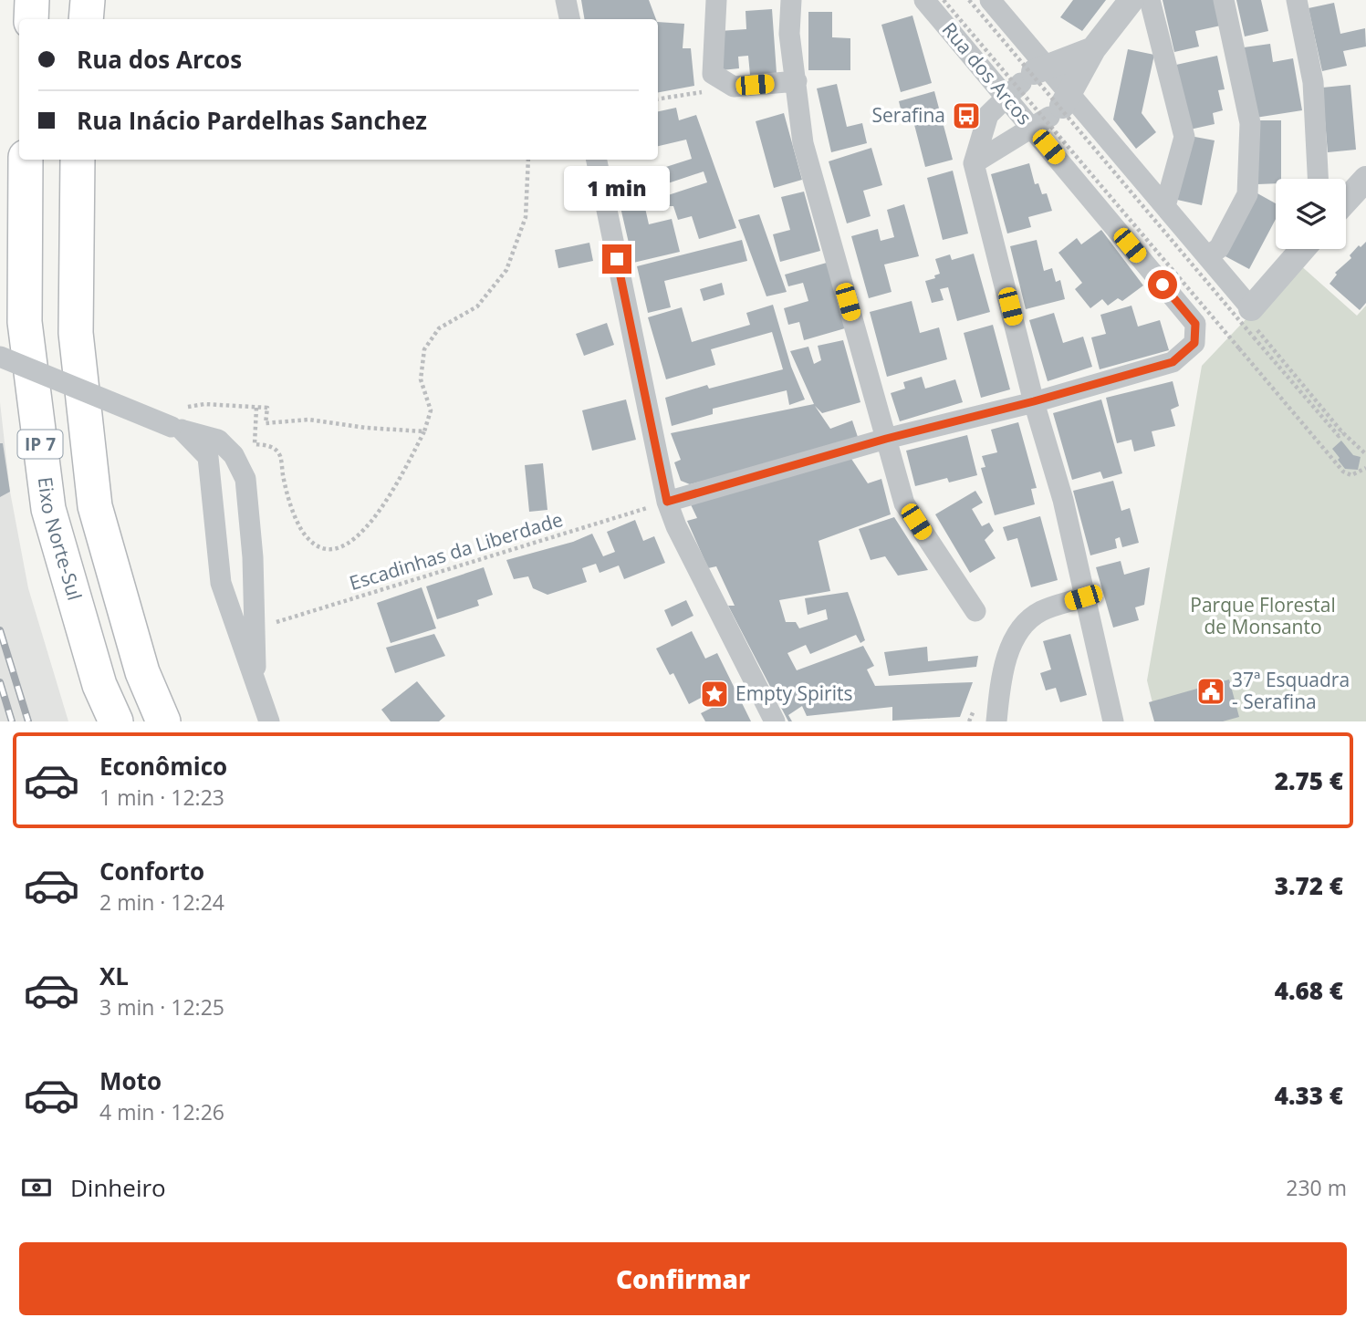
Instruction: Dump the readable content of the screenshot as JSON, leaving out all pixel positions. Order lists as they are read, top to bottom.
{
  "streets": {
    "highway": ["IP 7", "Eixo Norte-Sul"],
    "street": ["Rua dos Arcos"],
    "path": ["Escadinhas da Liberdade"]
  },
  "crossings": [
    ["Rua dos Arcos", "Escadinhas da Liberdade"]
  ],
  "parks": ["Parque Florestal de Monsanto"],
  "places": {
    "bus stop": ["Serafina"],
    "public building": ["37ª Esquadra - Serafina"],
    "place": ["Empty Spirits"]
  },
  "page": {
    "banner": ["Rua dos Arcos", "Rua Inácio Pardelhas Sanchez"],
    "bubble": "1 min",
    "list": [
      {
        "name": "Econômico",
        "note": "1 min · 12:23",
        "value": "2.75 €"
      },
      {
        "name": "Conforto",
        "note": "2 min · 12:24",
        "value": "3.72 €"
      },
      {
        "name": "XL",
        "note": "3 min · 12:25",
        "value": "4.68 €"
      },
      {
        "name": "Moto",
        "note": "4 min · 12:26",
        "value": "4.33 €"
      }
    ],
    "pay": ["Dinheiro", "230 m"],
    "buttons": "Confirmar"
  }
}
